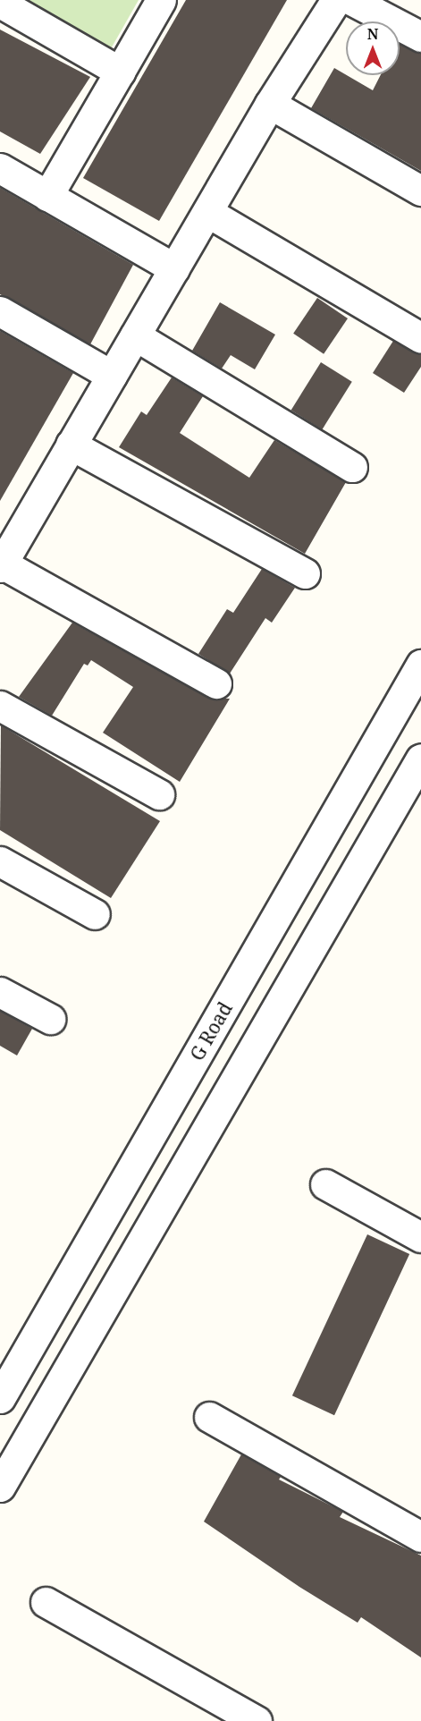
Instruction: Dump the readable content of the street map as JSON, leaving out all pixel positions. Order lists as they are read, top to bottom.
{
  "streets": {
    "street": ["G Road"]
  },
  "north": "top"
}
